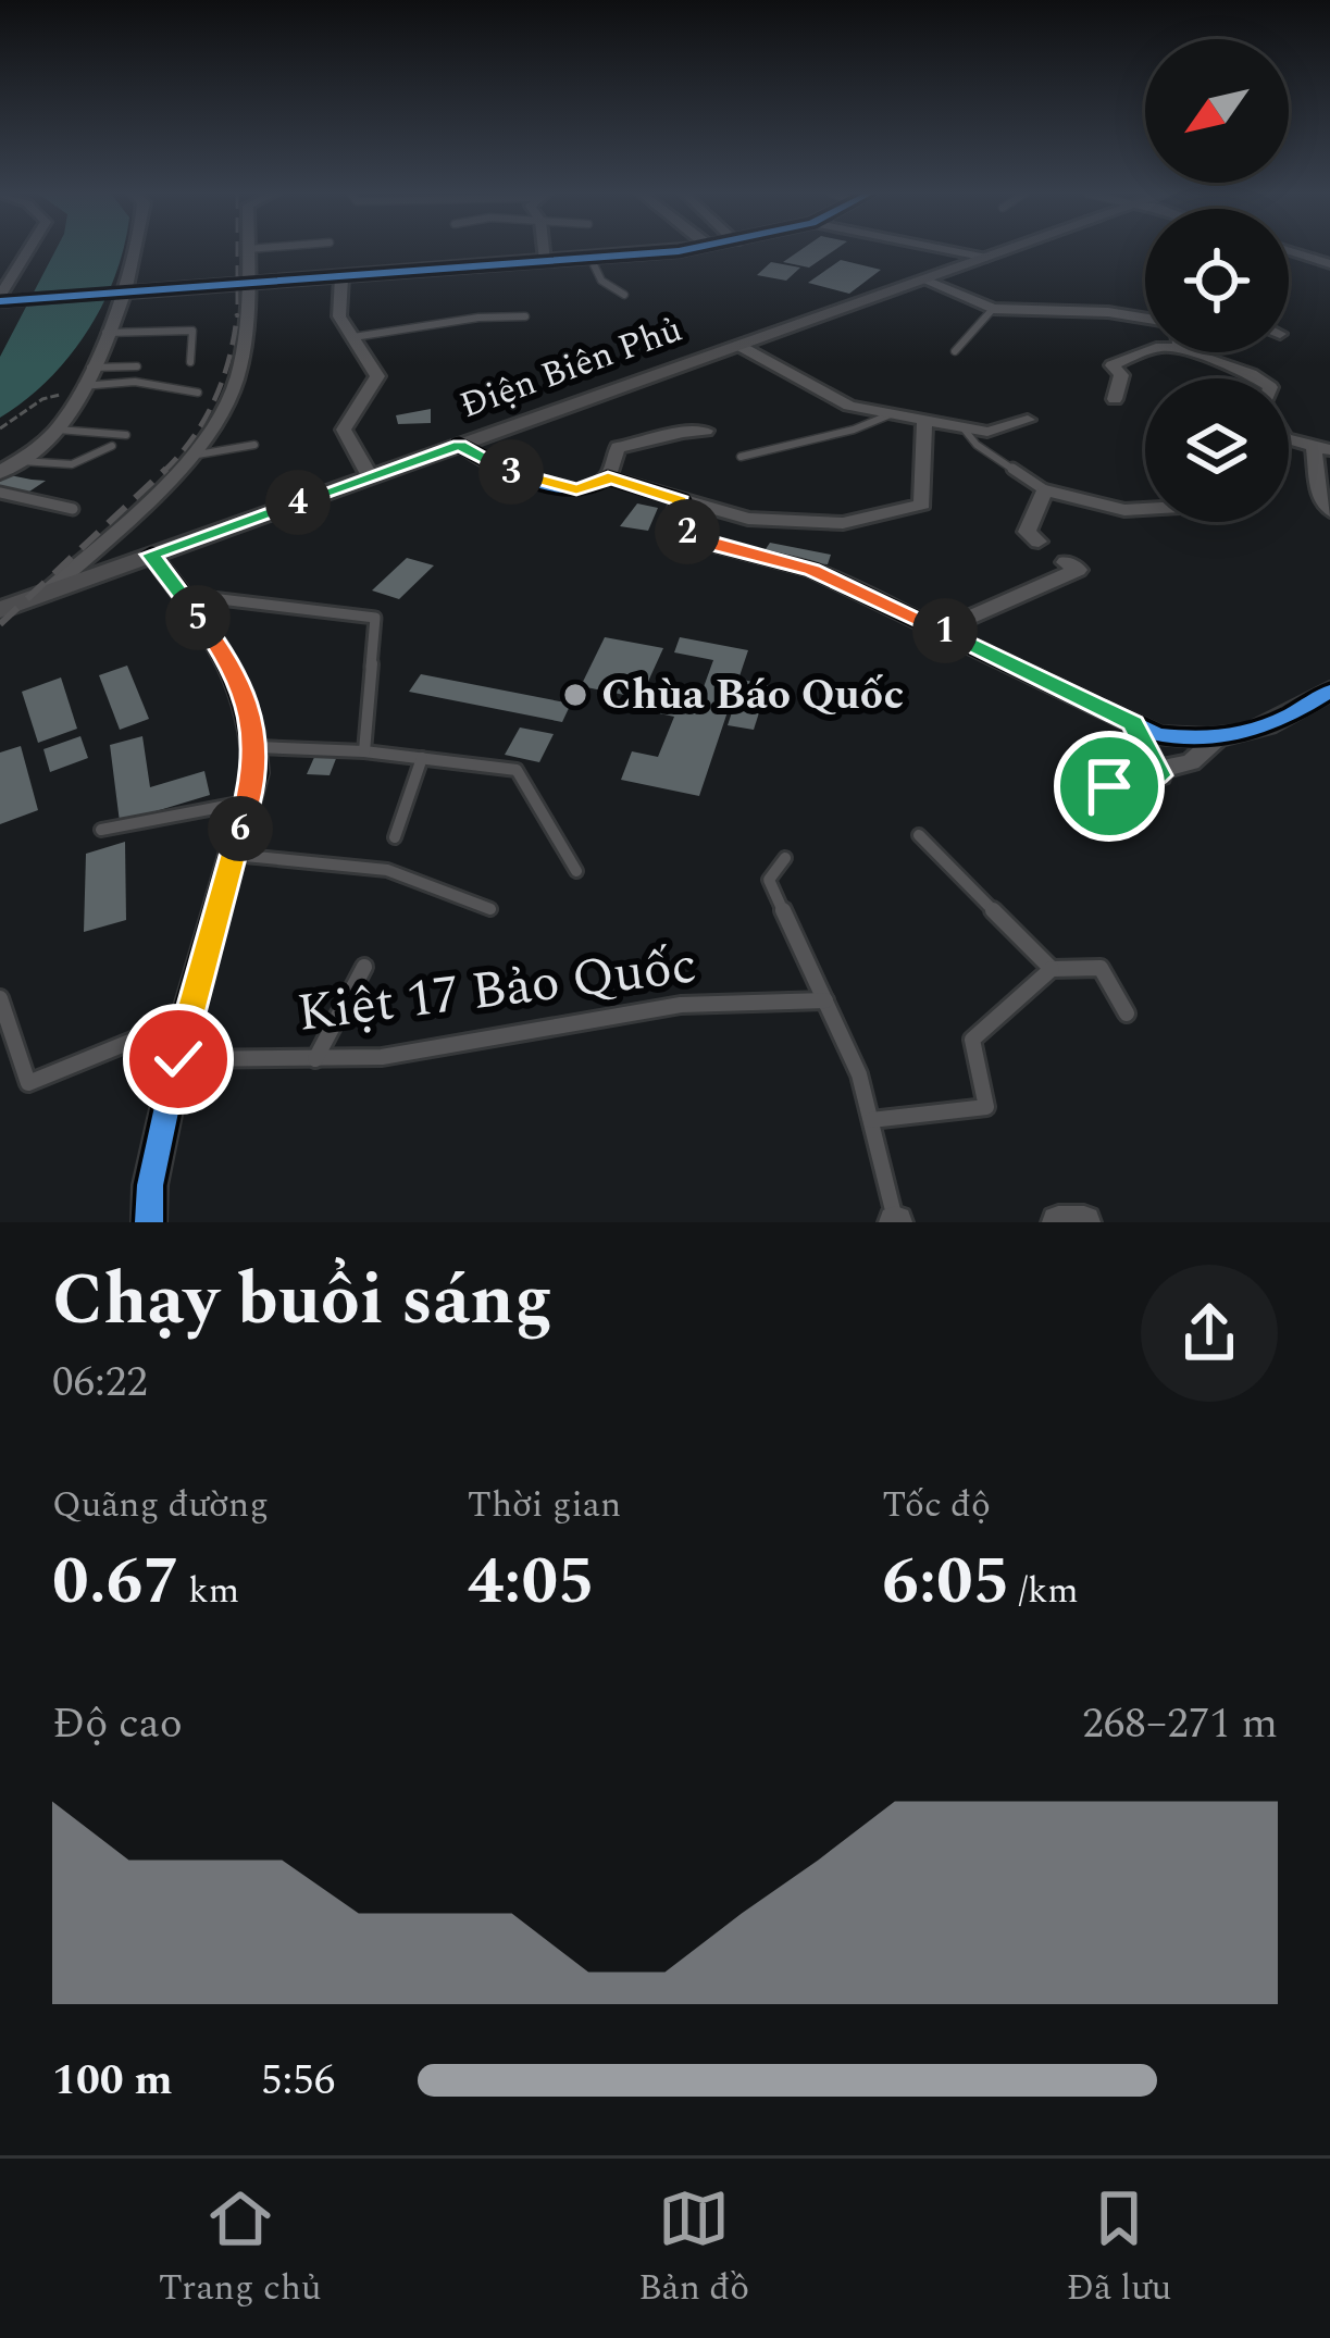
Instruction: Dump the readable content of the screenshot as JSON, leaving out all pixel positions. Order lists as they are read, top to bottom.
{
  "streets": {
    "main road": ["Điện Biên Phủ"],
    "lane": ["Kiệt 17 Bảo Quốc"]
  },
  "places": ["Chùa Báo Quốc"],
  "north": "bottom left",
  "page": {
    "pins": [
      "3",
      "4",
      "2",
      "5",
      "1",
      "6"
    ],
    "heading": ["Chạy buổi sáng", "06:22"],
    "stats": [
      ["Quãng đường", "0.67 km"],
      ["Thời gian", "4:05"],
      ["Tốc độ", "6:05 /km"]
    ],
    "chart": ["Độ cao", "268–271 m"],
    "list": [
      {
        "name": "100 m",
        "note": "5:56"
      }
    ],
    "tabs": ["Trang chủ", "Bản đồ", "Đã lưu"]
  }
}
